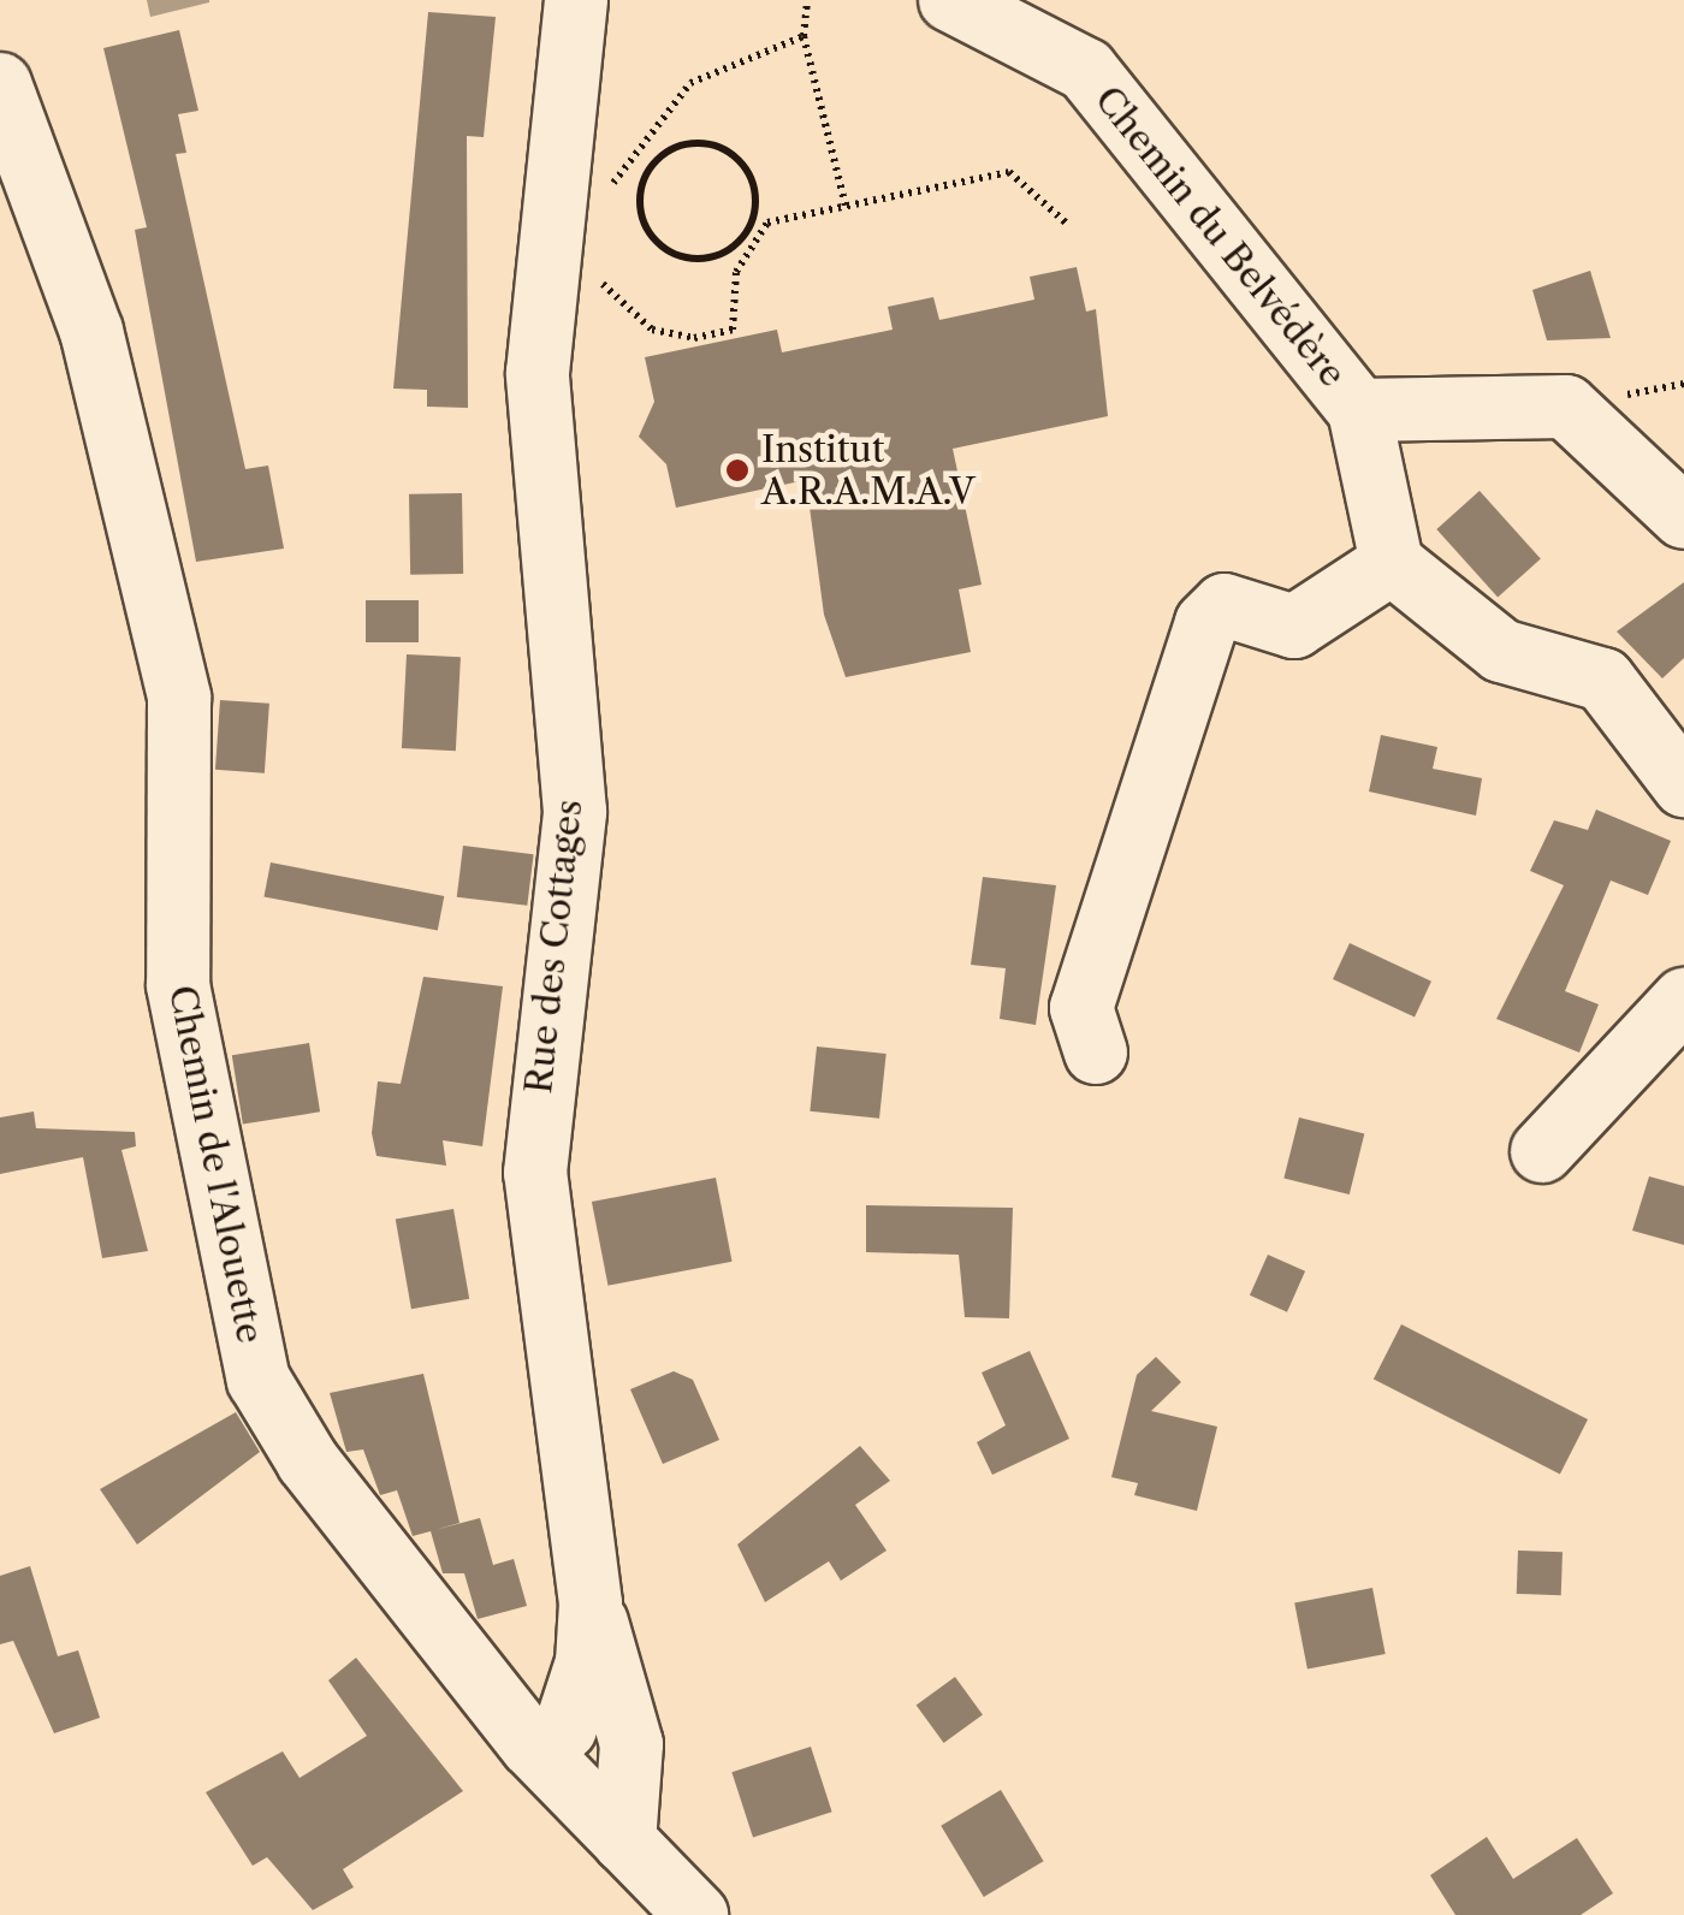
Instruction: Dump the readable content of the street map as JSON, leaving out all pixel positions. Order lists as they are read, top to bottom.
{
  "streets": {
    "street": ["Chemin du Belvédère", "Rue des Cottages", "Chemin de l'Alouette"]
  },
  "places": ["Institut A.R.A.M.A.V"]
}
